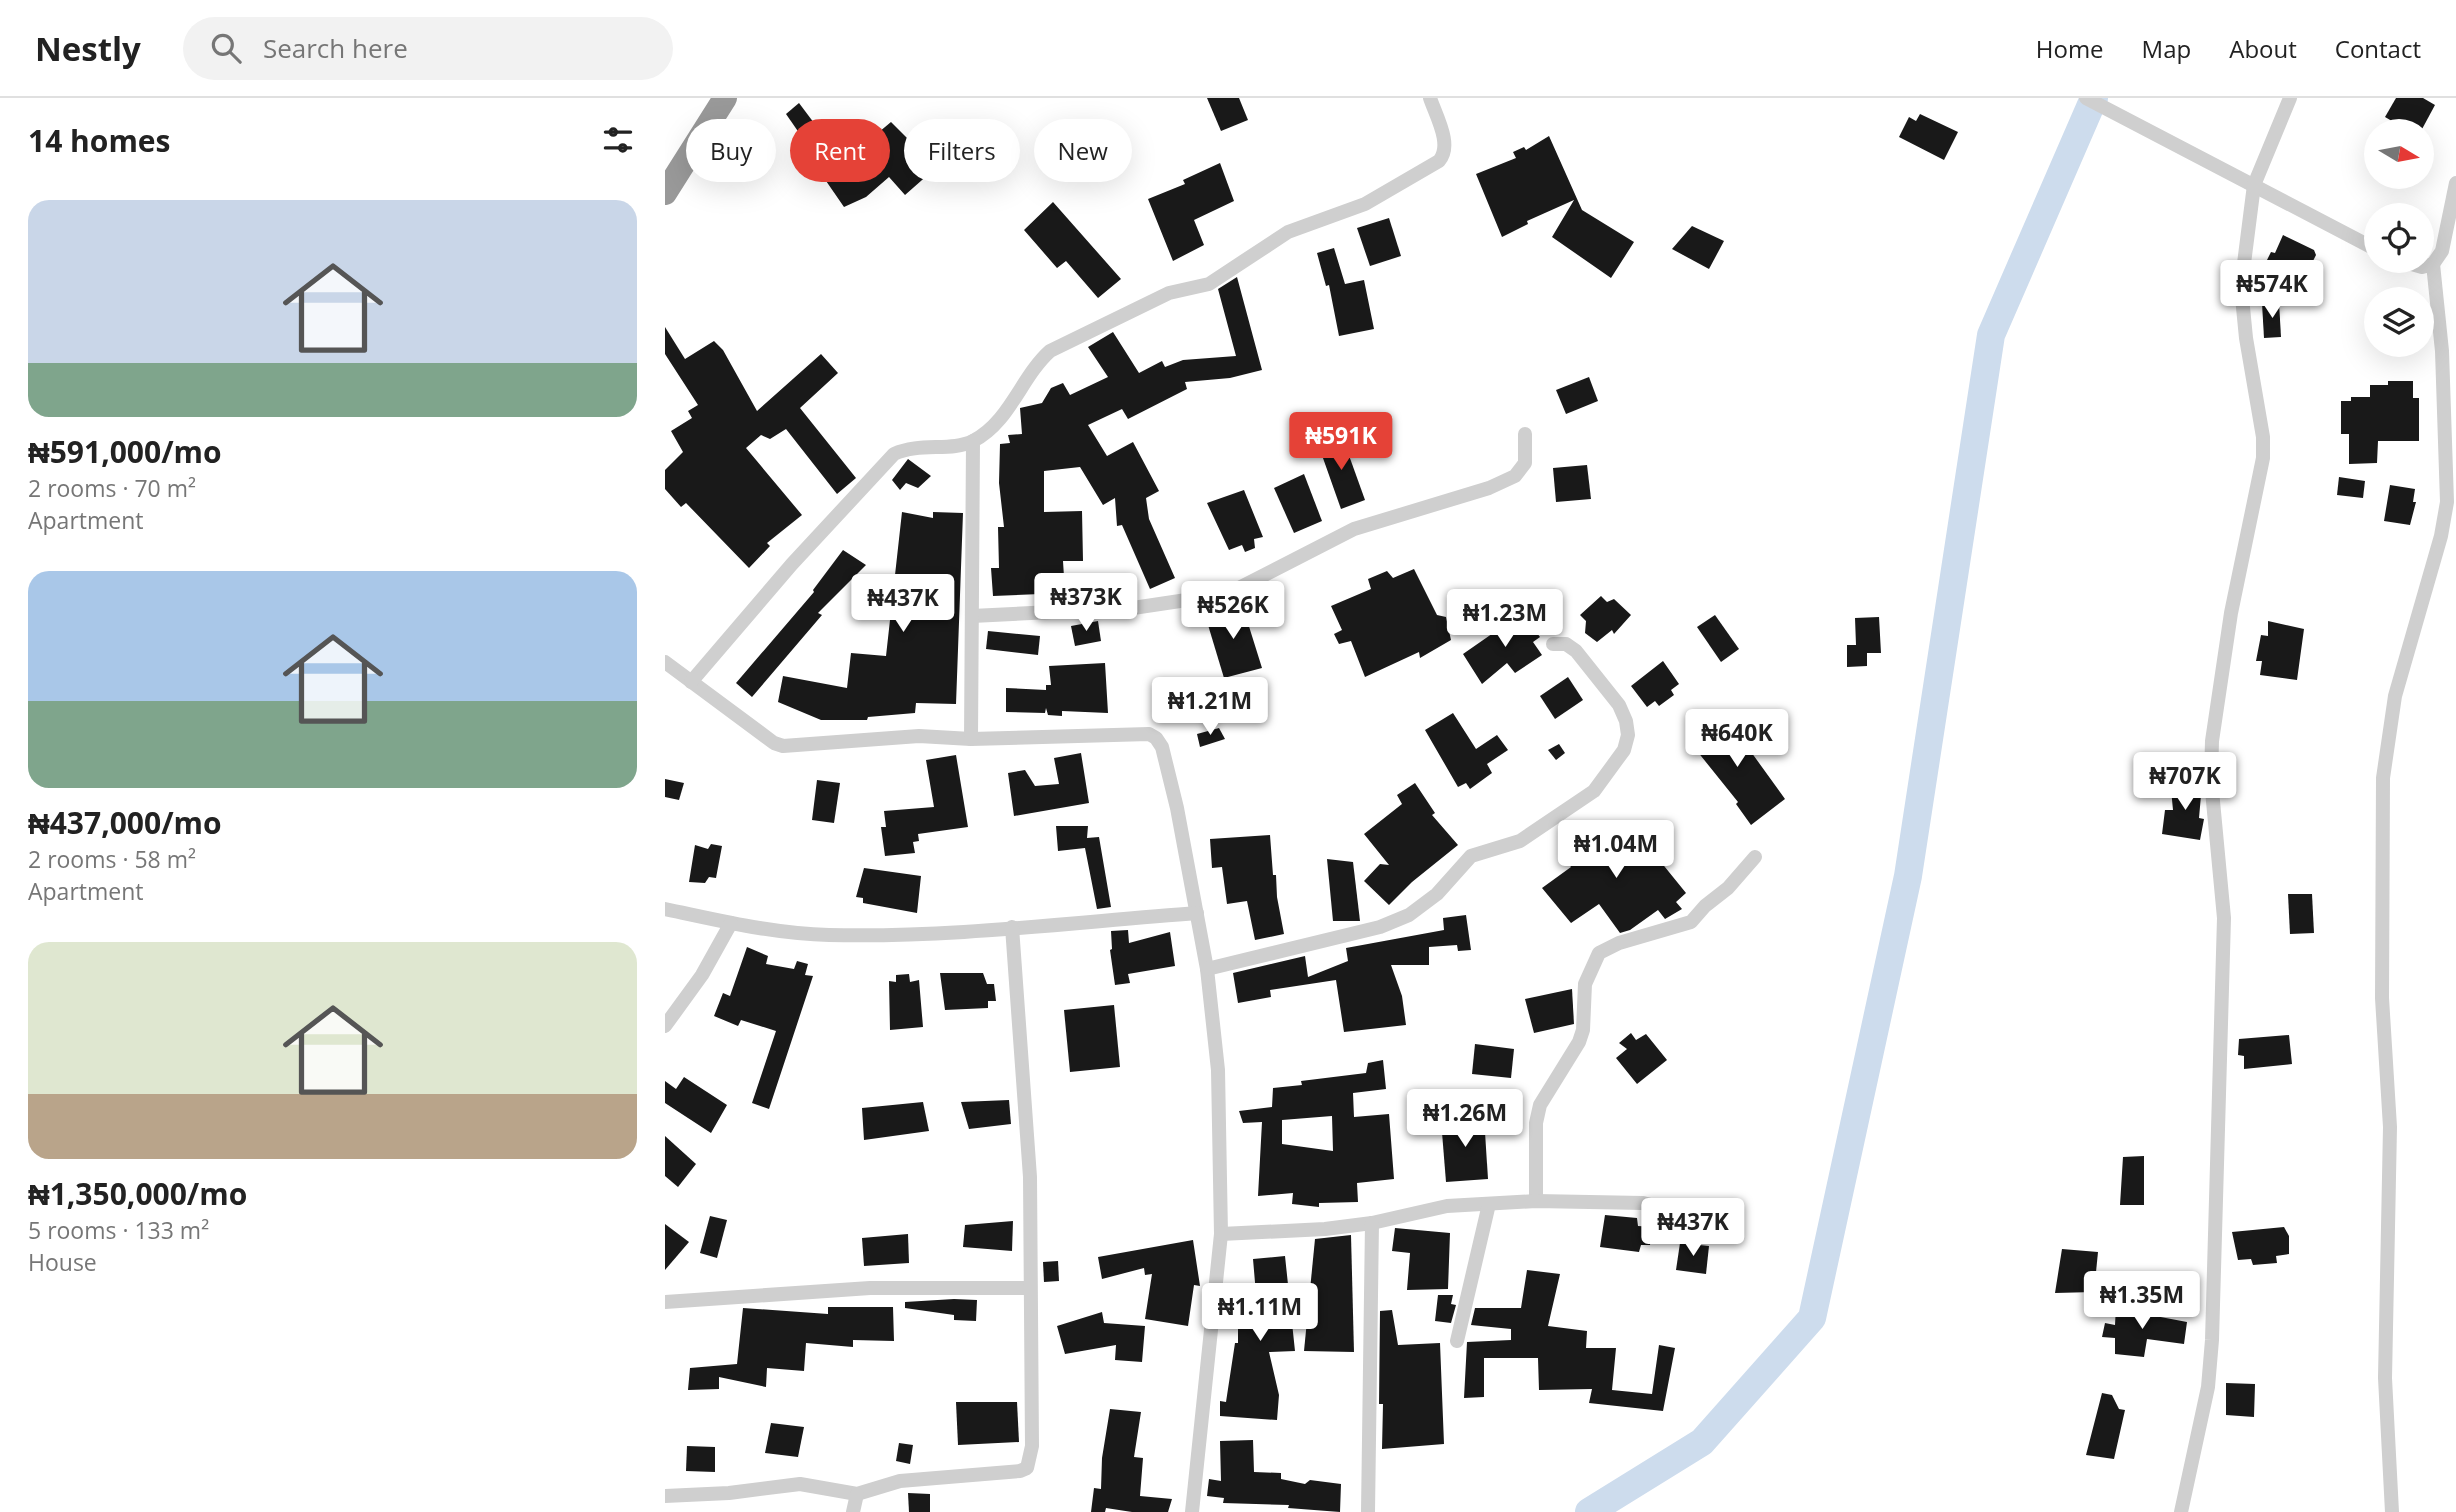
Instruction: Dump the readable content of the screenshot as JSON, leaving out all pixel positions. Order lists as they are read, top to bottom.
{
  "north": "right",
  "page": {
    "header": "Nestly",
    "search": "Search here",
    "nav": [
      "Home",
      "Map",
      "About",
      "Contact"
    ],
    "heading": "14 homes",
    "chip": [
      "Buy",
      "Rent",
      "Filters",
      "New"
    ],
    "list": [
      {
        "name": "₦591,000/mo",
        "note": "2 rooms · 70 m² · Apartment"
      },
      {
        "name": "₦437,000/mo",
        "note": "2 rooms · 58 m² · Apartment"
      },
      {
        "name": "₦1,350,000/mo",
        "note": "5 rooms · 133 m² · House"
      }
    ],
    "price": [
      "₦574K",
      "₦591K",
      "₦373K",
      "₦437K",
      "₦526K",
      "₦1.23M",
      "₦1.21M",
      "₦640K",
      "₦707K",
      "₦1.04M",
      "₦1.26M",
      "₦437K",
      "₦1.35M",
      "₦1.11M"
    ]
  }
}
